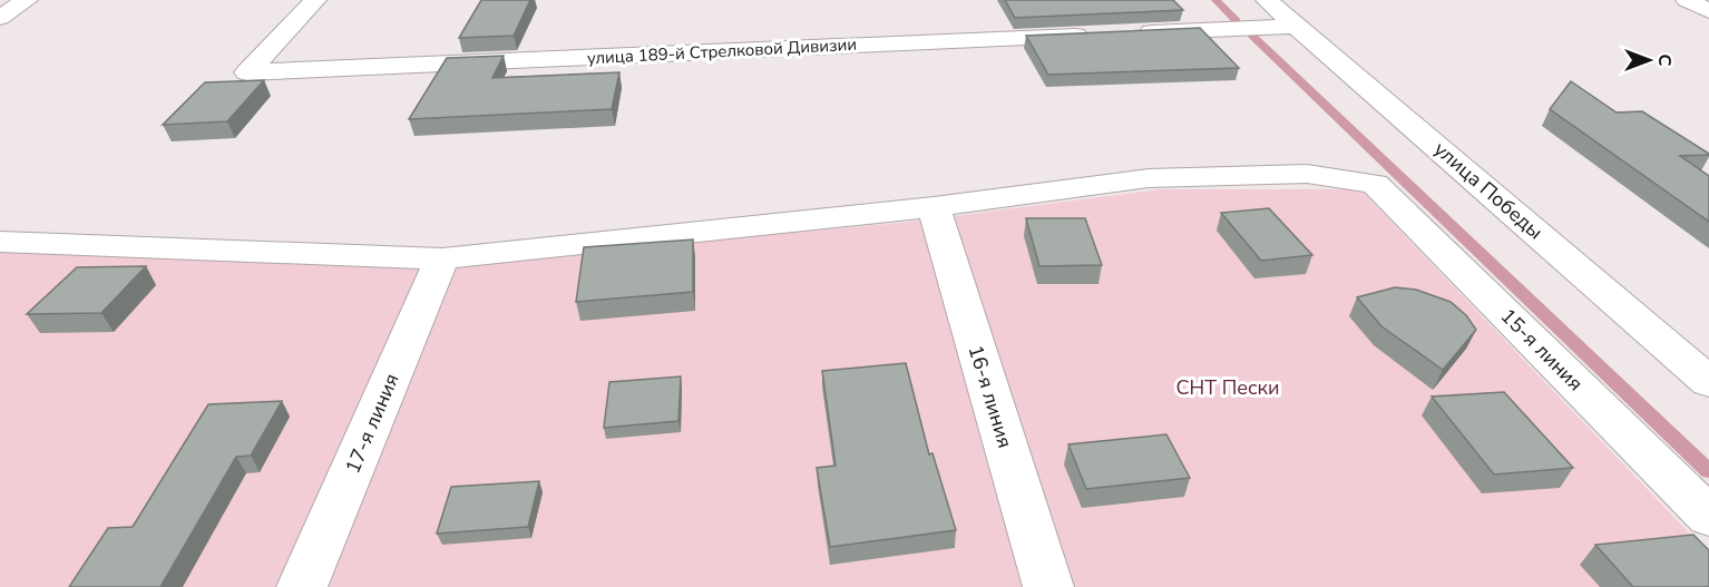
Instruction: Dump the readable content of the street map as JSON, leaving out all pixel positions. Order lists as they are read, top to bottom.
{
  "streets": {
    "street": [
      "улица 189-й Стрелковой Дивизии",
      "улица Победы",
      "15-я линия",
      "16-я линия",
      "17-я линия"
    ]
  },
  "crossings": [
    ["15-я линия", "16-я линия"]
  ],
  "parks": ["СНТ Пески"],
  "north": "right"
}
